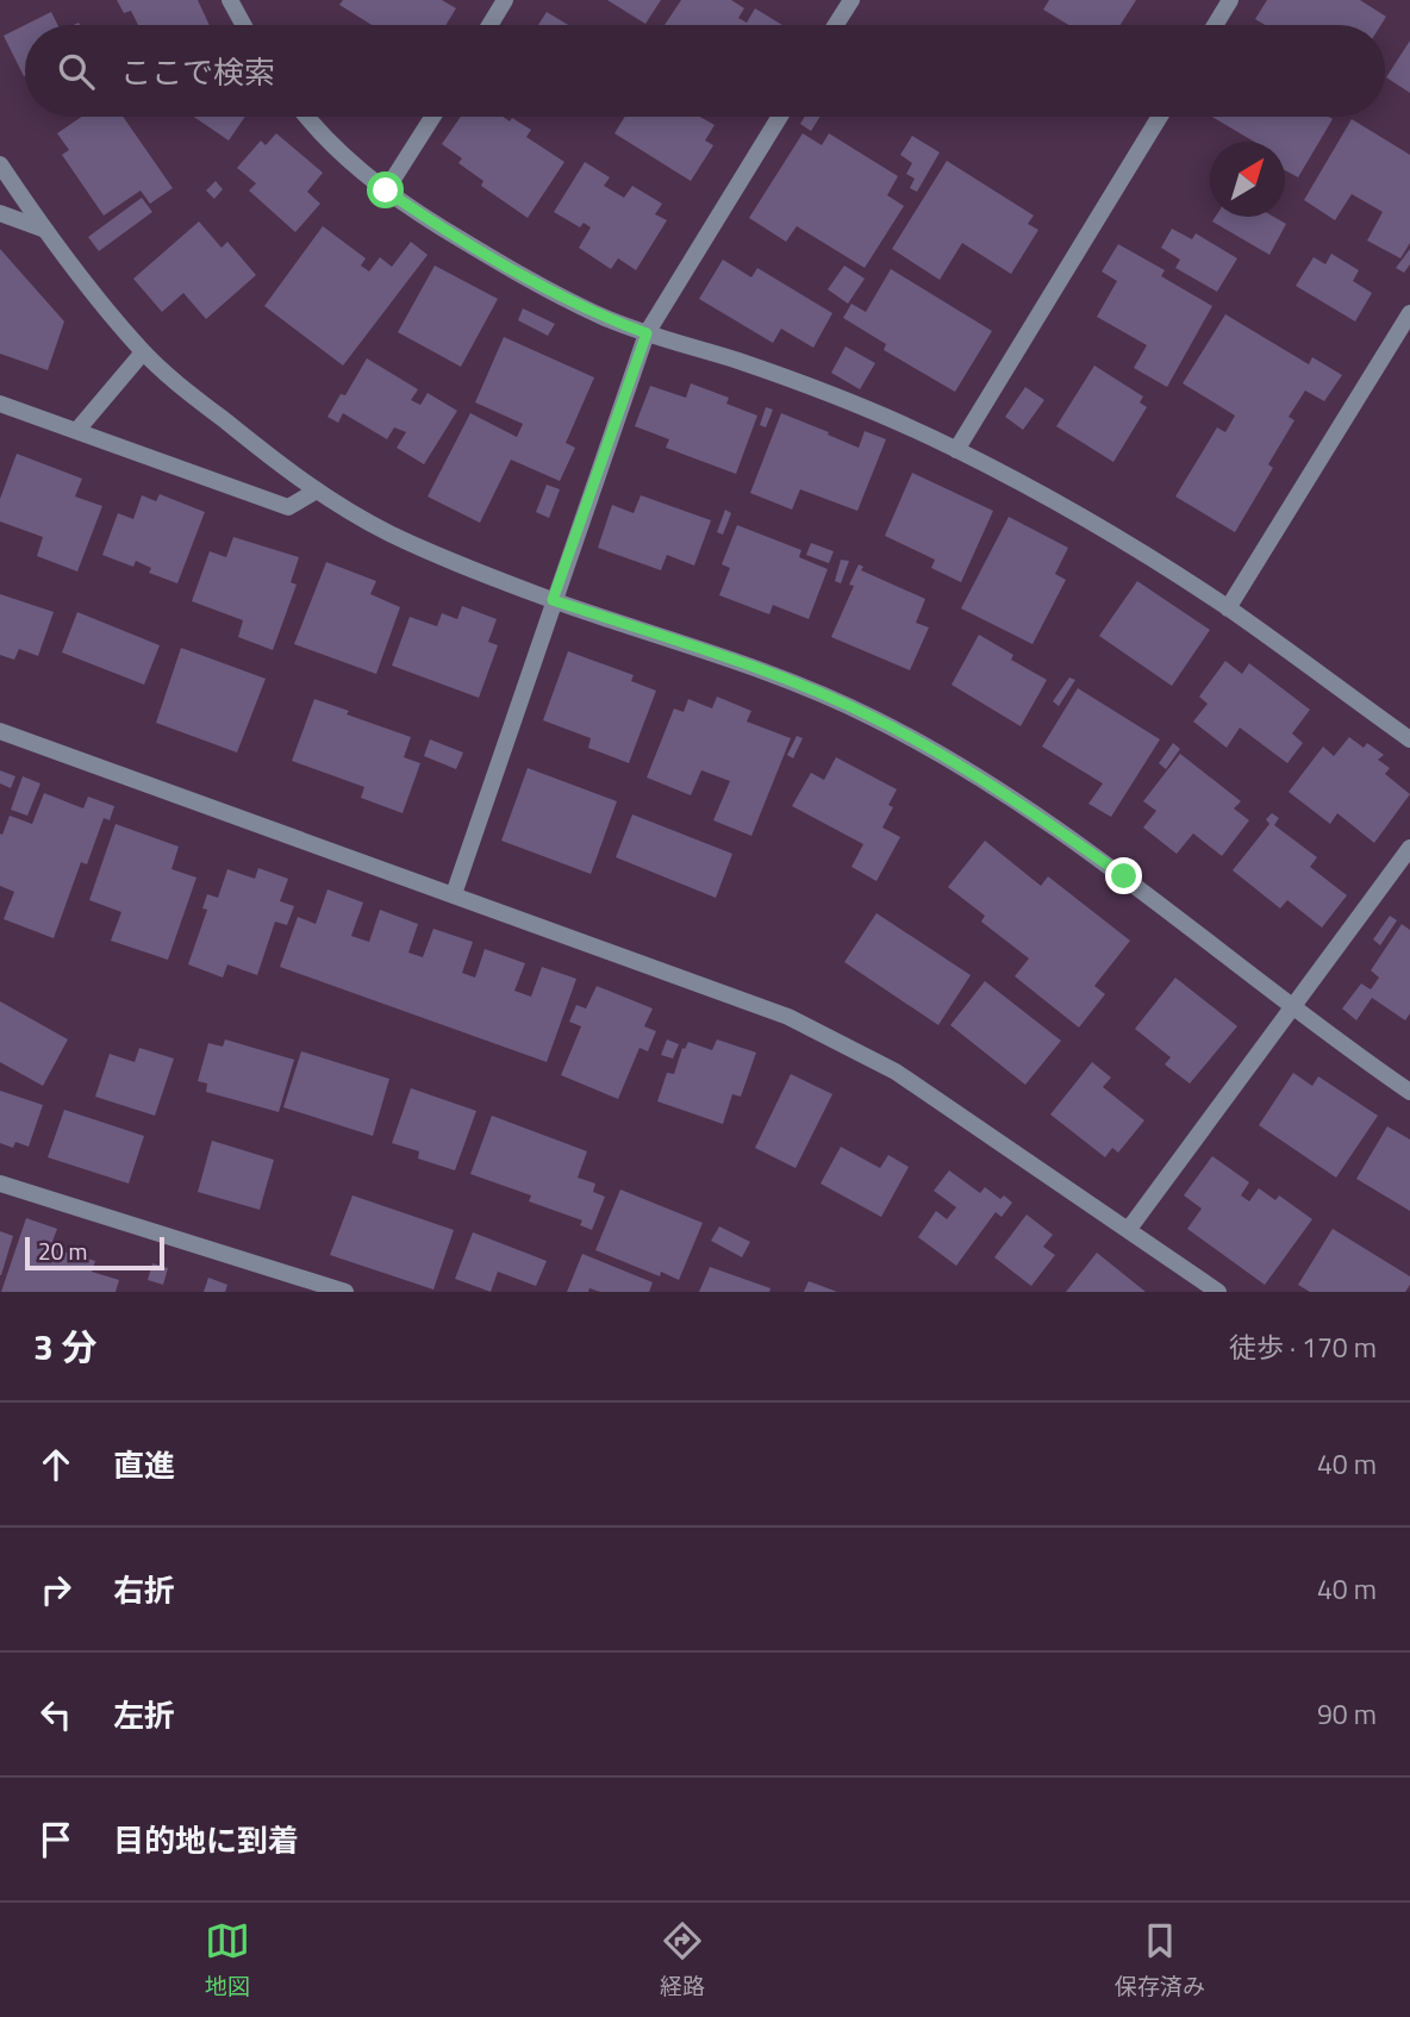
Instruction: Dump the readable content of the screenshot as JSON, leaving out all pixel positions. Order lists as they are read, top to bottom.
{
  "scale_bar": "20 m",
  "north": "top right",
  "page": {
    "search": "ここで検索",
    "scale": "20 m",
    "heading": ["3 分", "徒歩 · 170 m"],
    "list": [
      ["直進", "40 m"],
      ["右折", "40 m"],
      ["左折", "90 m"],
      "目的地に到着"
    ],
    "nav": ["地図", "経路", "保存済み"]
  }
}
